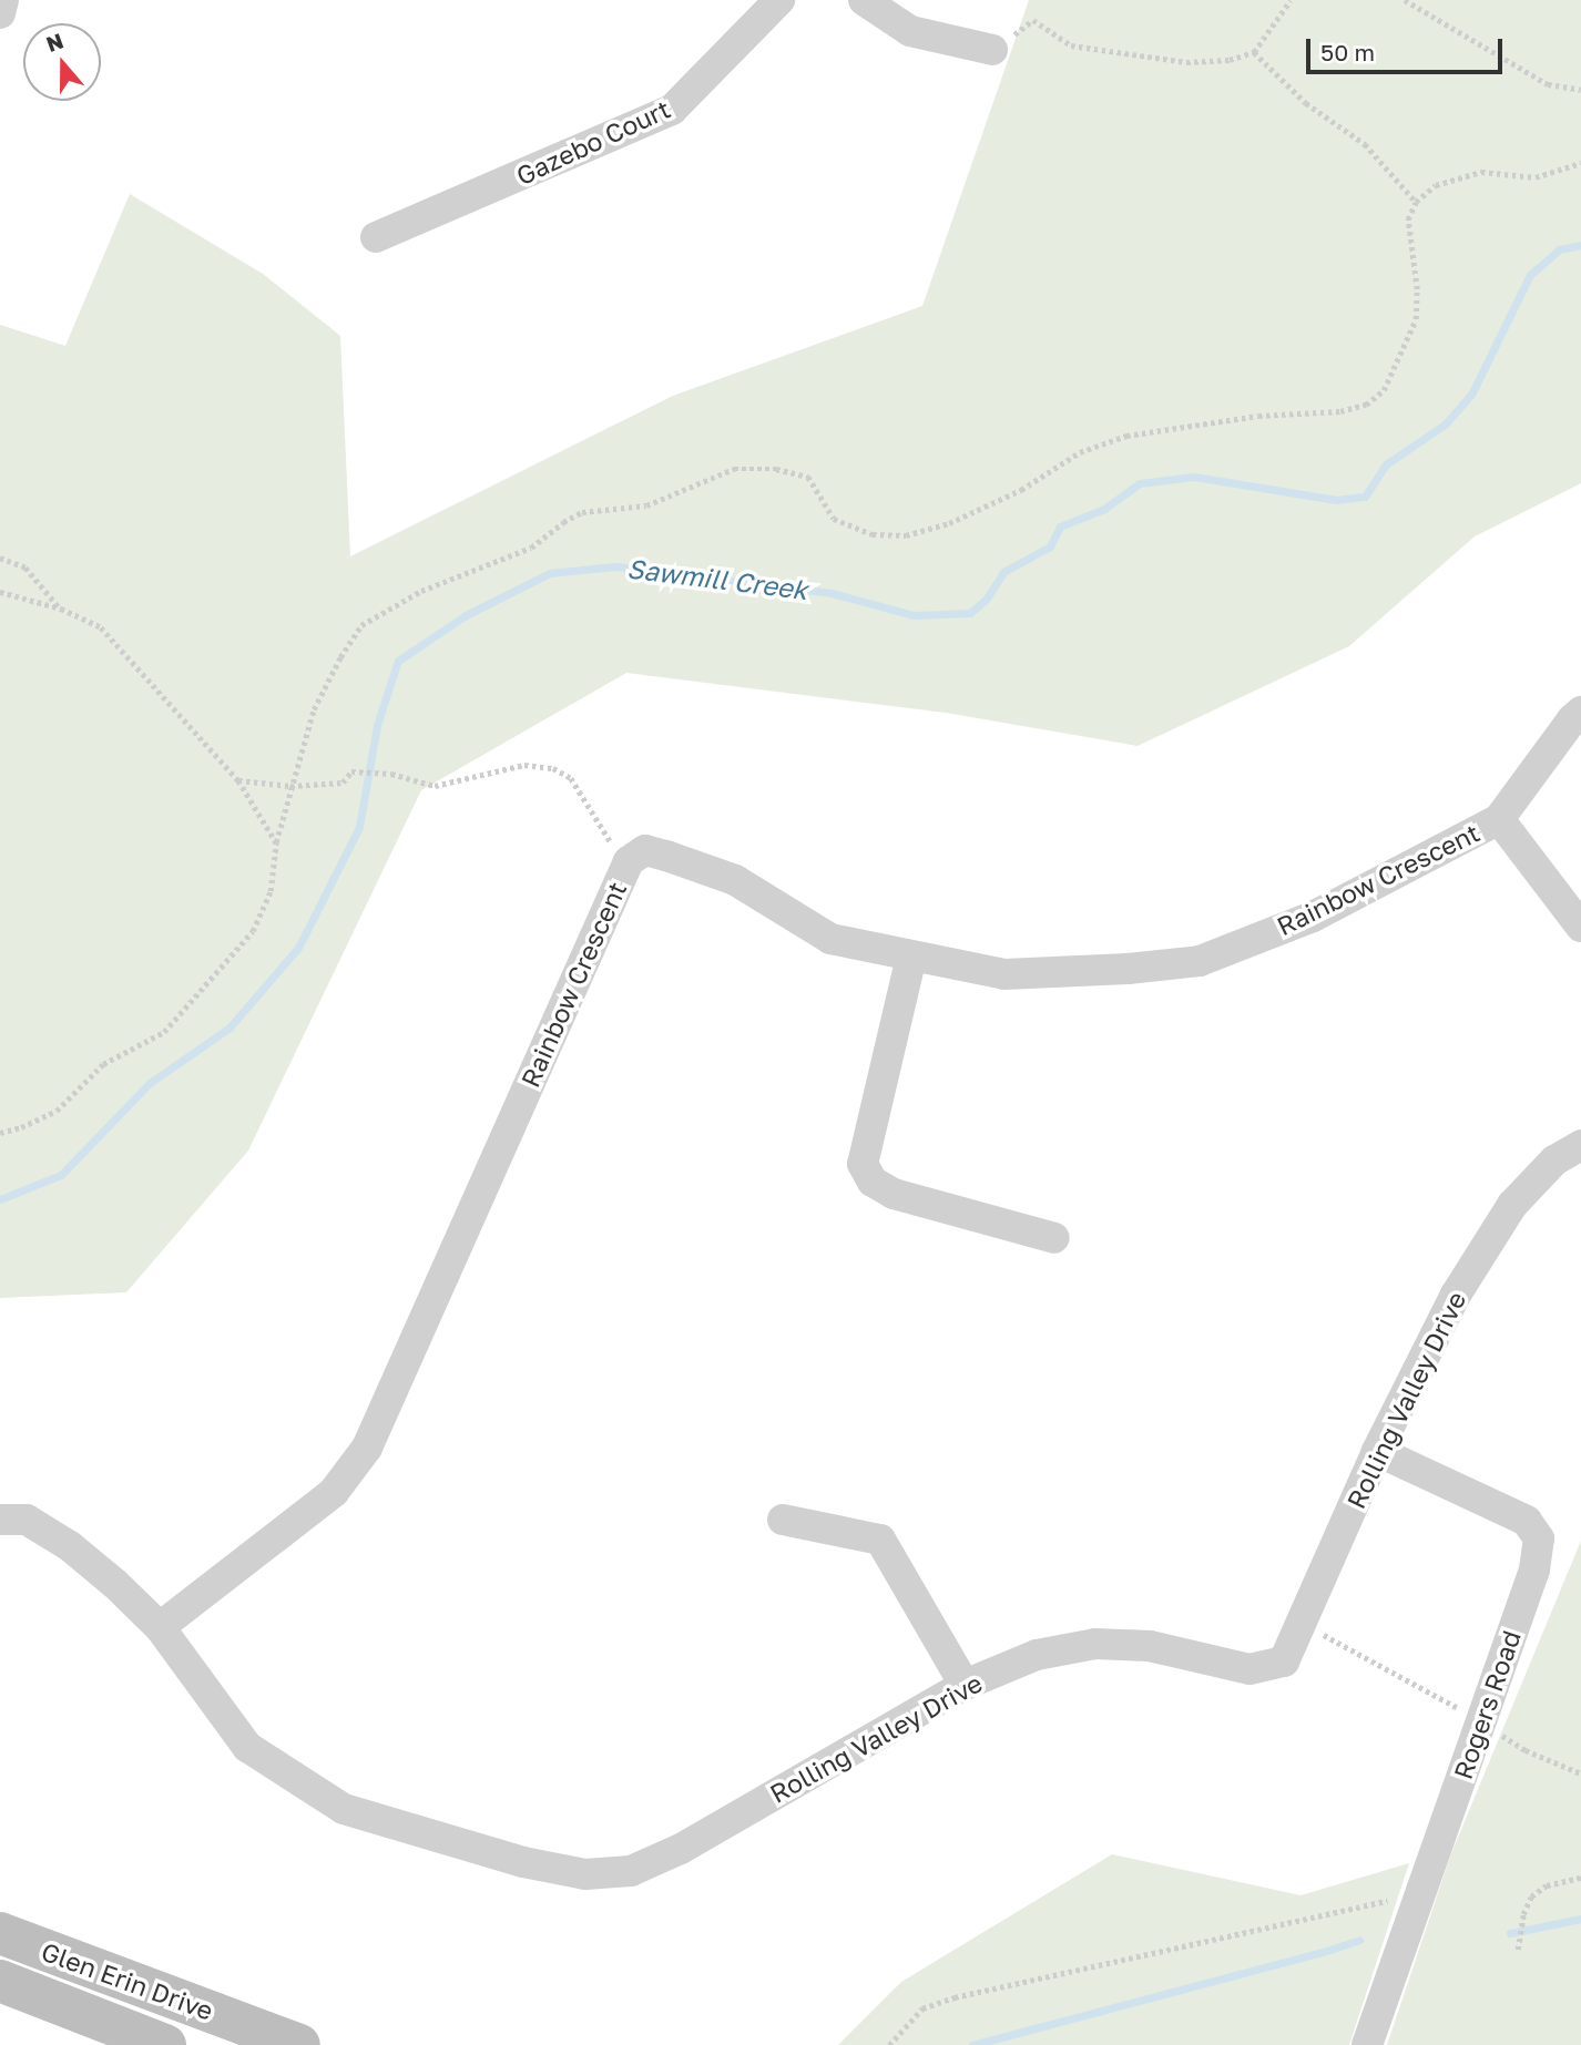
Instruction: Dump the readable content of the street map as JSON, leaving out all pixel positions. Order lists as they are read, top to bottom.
{
  "streets": {
    "street": [
      "Gazebo Court",
      "Rainbow Crescent",
      "Rolling Valley Drive",
      "Rogers Road",
      "Glen Erin Drive"
    ]
  },
  "crossings": [
    ["Rainbow Crescent", "Rolling Valley Drive"],
    ["Rolling Valley Drive", "Rogers Road"]
  ],
  "water": ["Sawmill Creek"],
  "scale_bar": "50 m",
  "north": "top"
}
